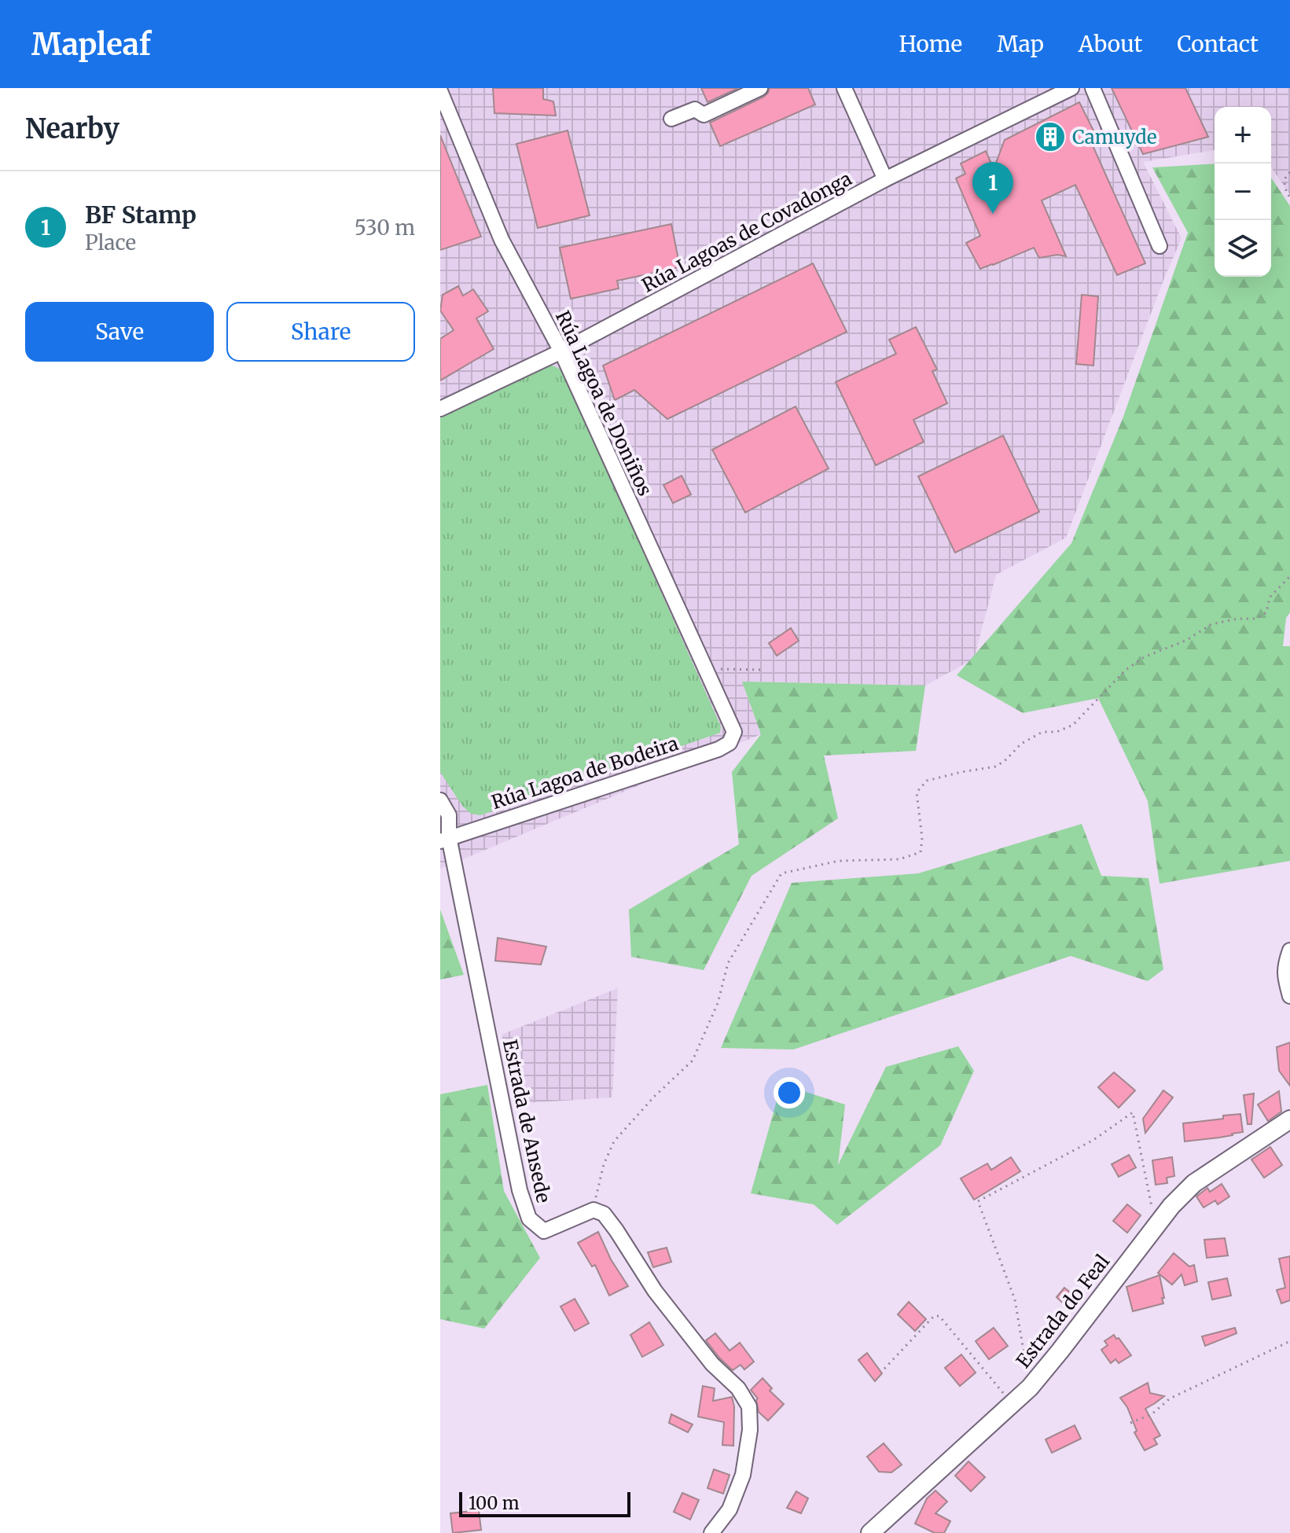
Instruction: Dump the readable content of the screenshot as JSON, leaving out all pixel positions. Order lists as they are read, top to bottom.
{
  "streets": {
    "main road": ["Estrada do Feal"],
    "street": [
      "Rúa Lagoas de Covadonga",
      "Rúa Lagoa de Doniños",
      "Rúa Lagoa de Bodeira",
      "Estrada de Ansede"
    ]
  },
  "crossings": [
    ["Rúa Lagoas de Covadonga", "Rúa Lagoa de Doniños"],
    ["Rúa Lagoa de Doniños", "Rúa Lagoa de Bodeira"],
    ["Rúa Lagoa de Bodeira", "Estrada de Ansede"]
  ],
  "places": {
    "building": ["Camuyde"]
  },
  "scale_bar": "100 m",
  "page": {
    "header": "Mapleaf",
    "nav": [
      "Home",
      "Map",
      "About",
      "Contact"
    ],
    "heading": "Nearby",
    "map_buttons": ["+", "−"],
    "pins": "1",
    "list": [
      {
        "mark": "1",
        "name": "BF Stamp",
        "note": "Place",
        "value": "530 m"
      }
    ],
    "buttons": ["Save", "Share"],
    "scale": "100 m"
  }
}
